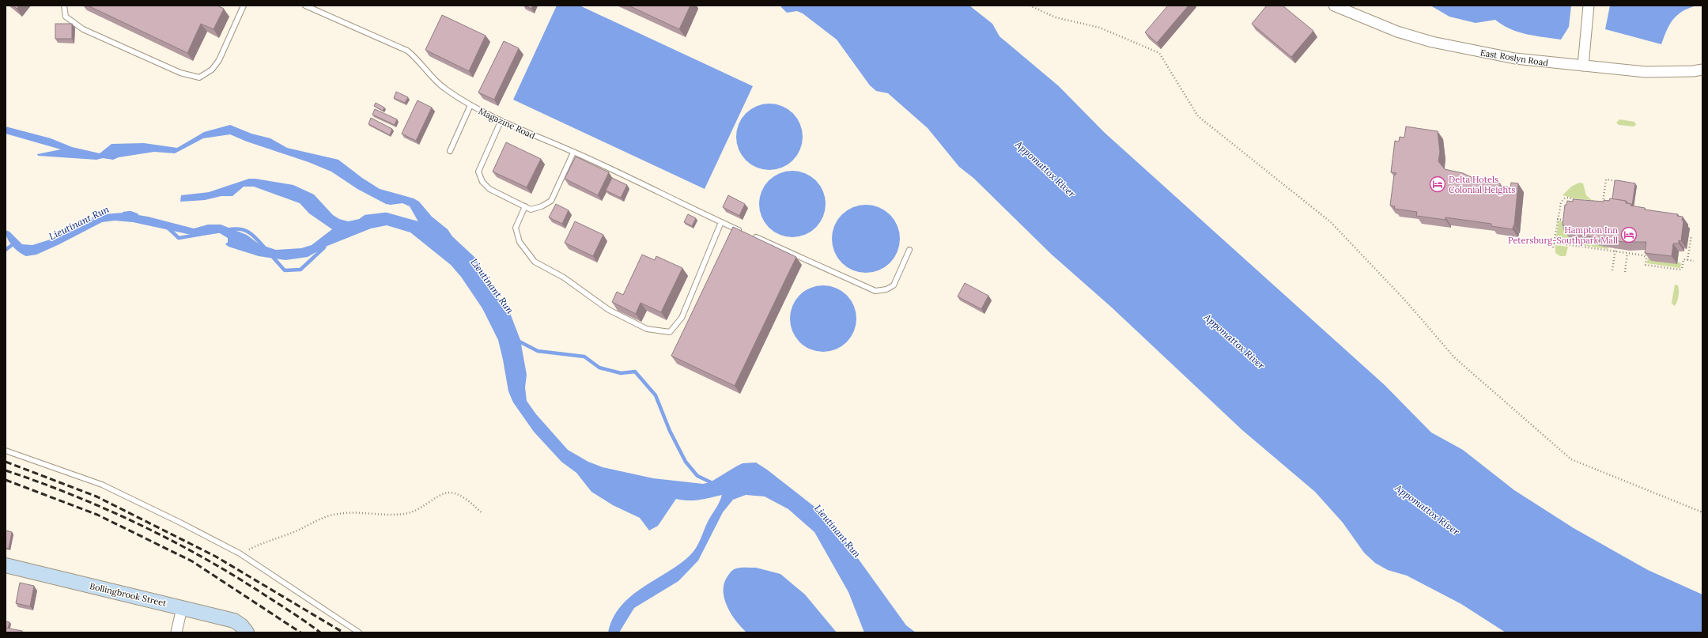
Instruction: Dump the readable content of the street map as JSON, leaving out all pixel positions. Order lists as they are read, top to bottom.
{
  "streets": {
    "street": ["East Roslyn Road", "Bollingbrook Street"],
    "lane": ["Magazine Road"]
  },
  "water": ["Appomattox River", "Lieutinant Run"],
  "places": {
    "hotel": ["Delta Hotels Colonial Heights", "Hampton Inn Petersburg-Southpark Mall"]
  }
}
